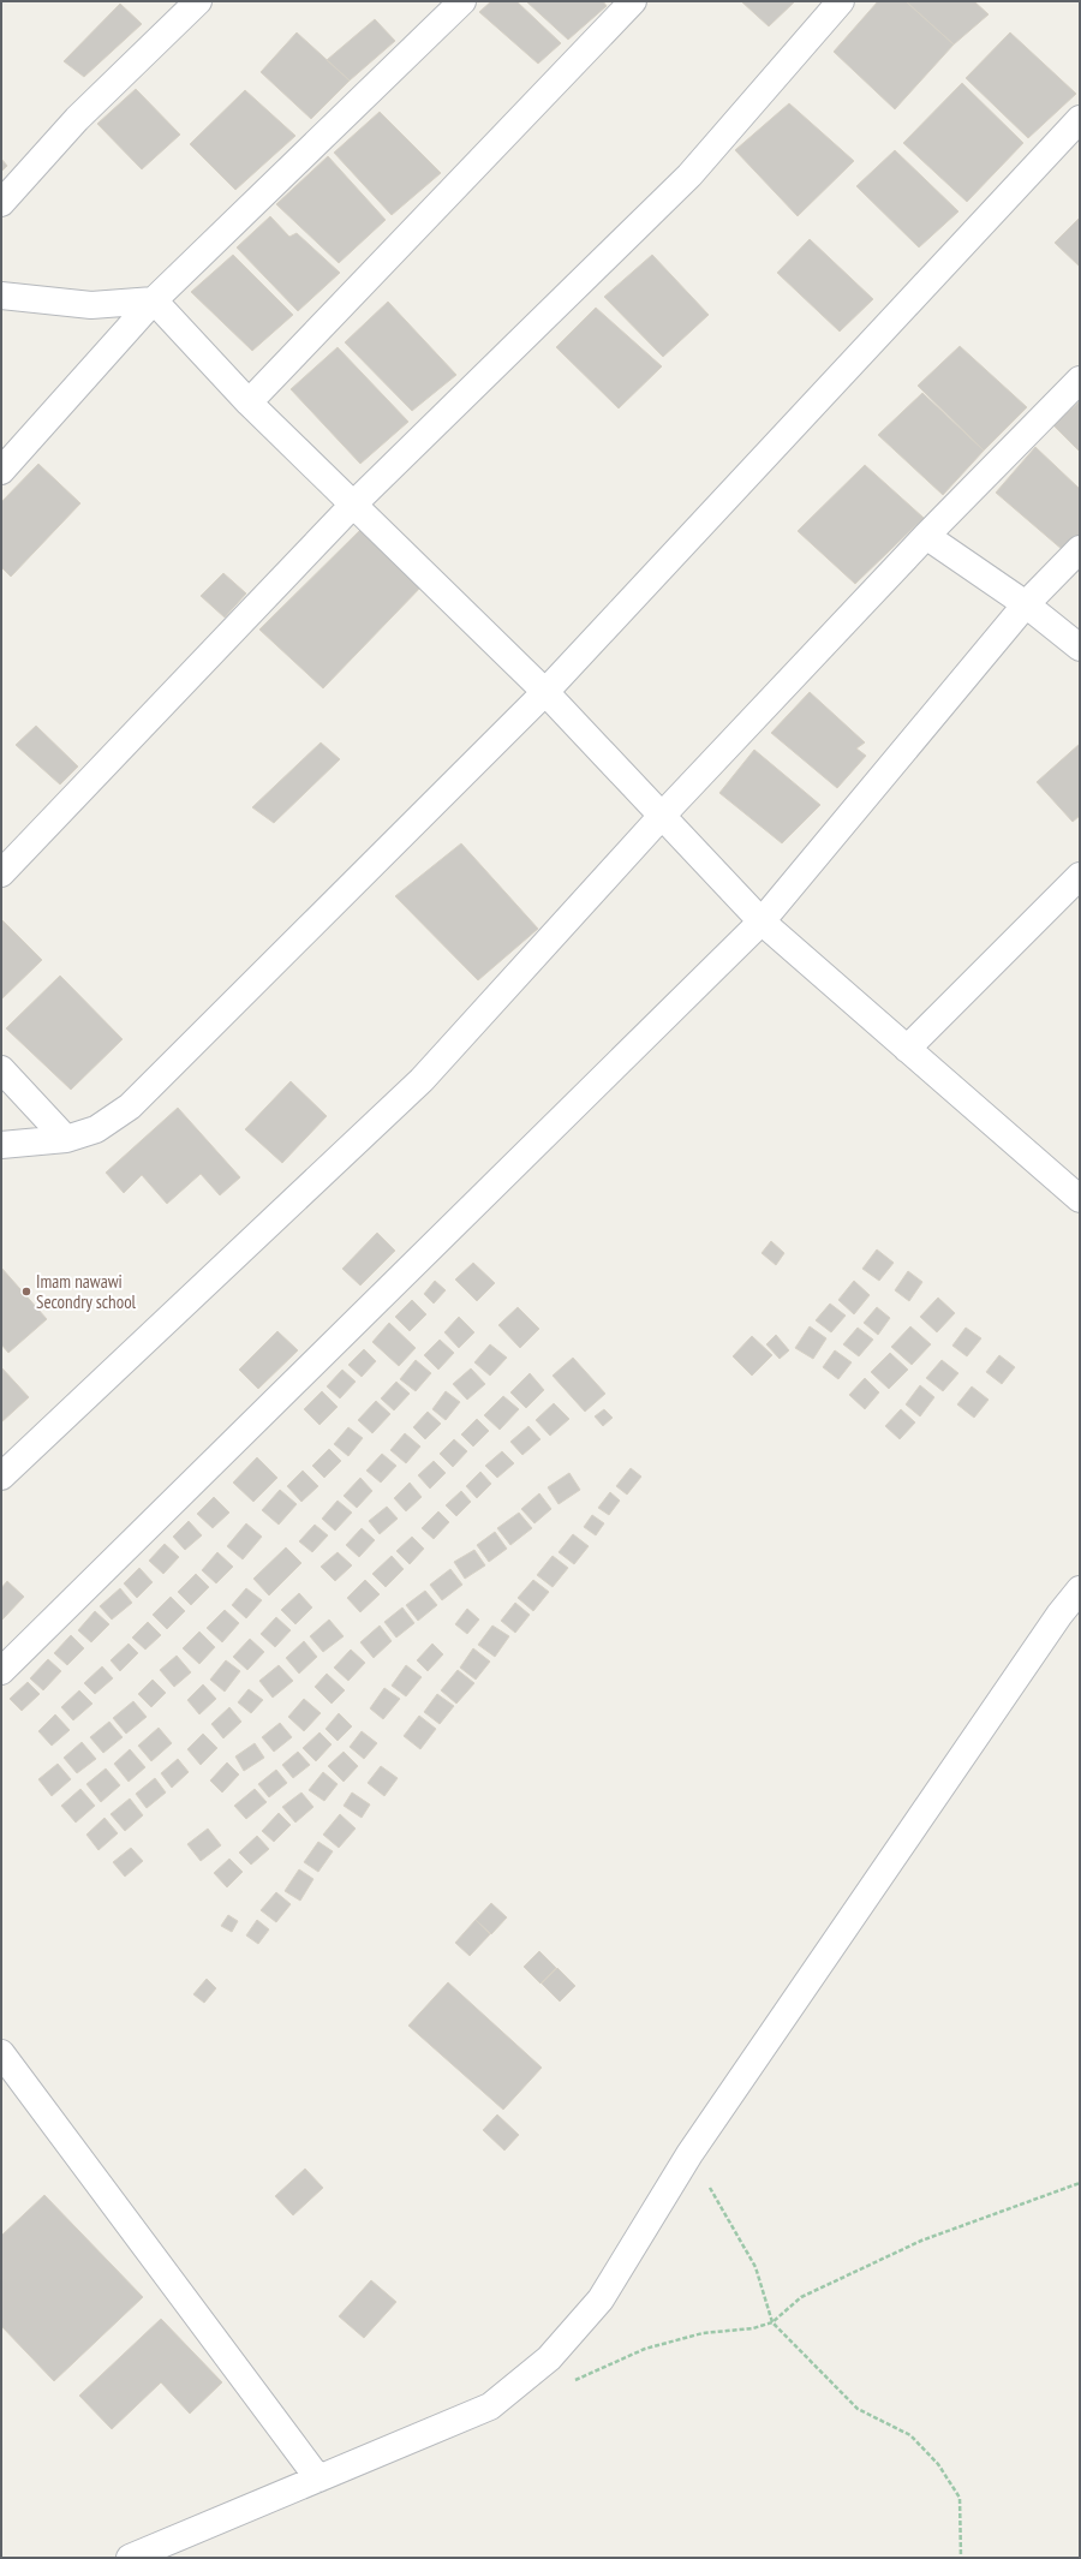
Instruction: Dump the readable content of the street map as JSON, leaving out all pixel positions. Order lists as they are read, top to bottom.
{
  "places": ["Imam nawawi Secondry school"]
}
